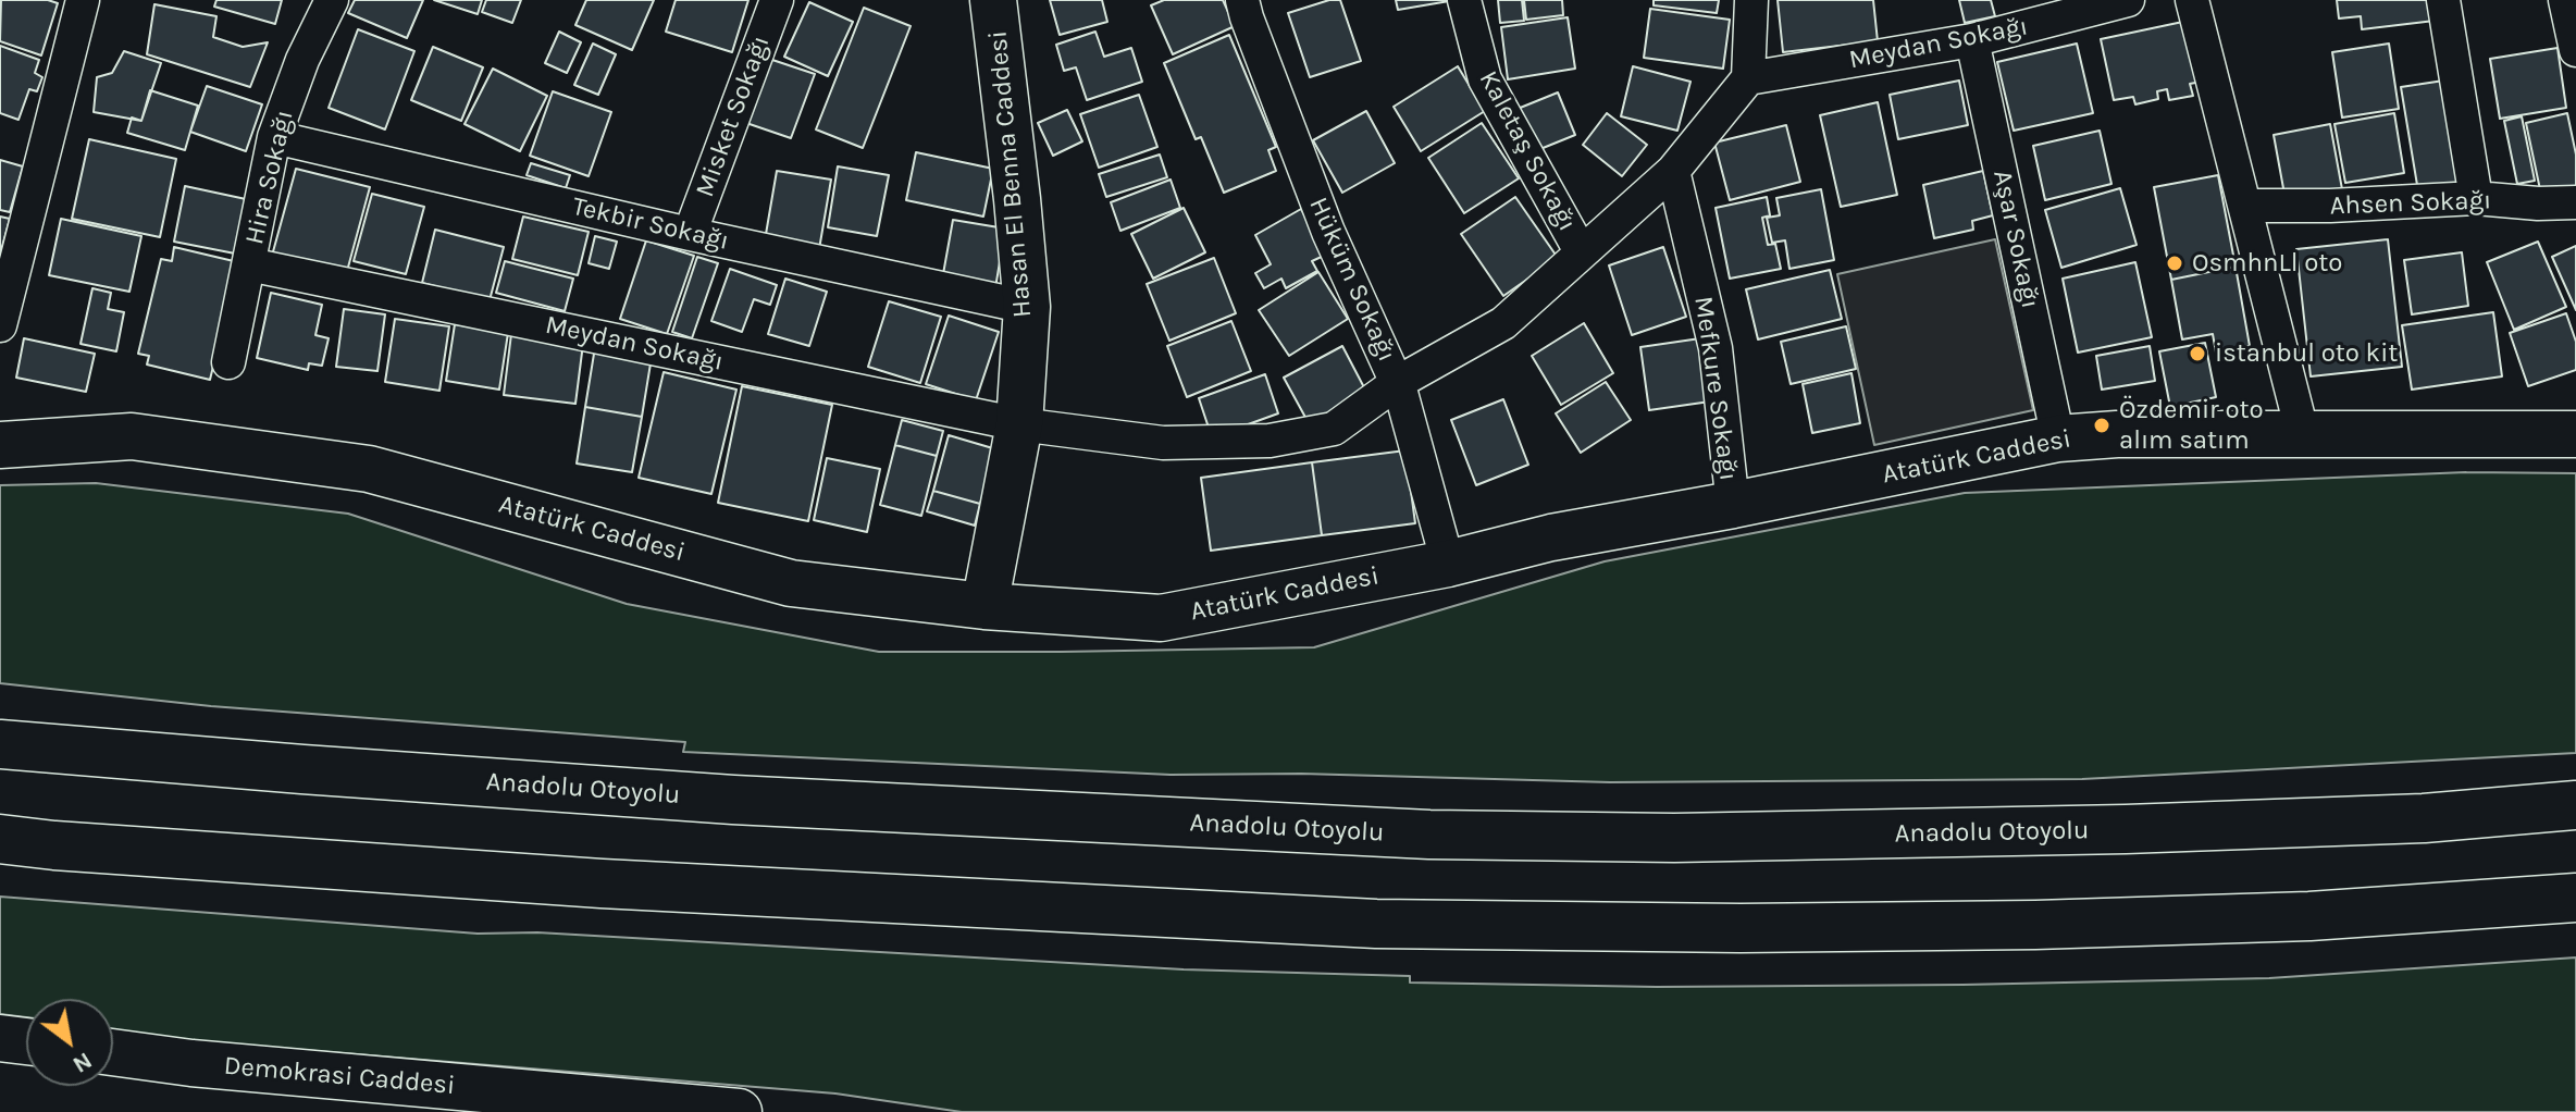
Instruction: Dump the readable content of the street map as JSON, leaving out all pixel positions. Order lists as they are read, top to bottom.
{
  "streets": {
    "highway": ["Anadolu Otoyolu"],
    "street": [
      "Meydan Sokağı",
      "Misket Sokağı",
      "Kaletaş Sokağı",
      "Hasan El Benna Caddesi",
      "Hira Sokağı",
      "Ahsen Sokağı",
      "Tekbir Sokağı",
      "Aşar Sokağı",
      "Hüküm Sokağı",
      "Mefkure Sokağı",
      "Atatürk Caddesi",
      "Demokrasi Caddesi"
    ]
  },
  "crossings": [
    ["Meydan Sokağı", "Kaletaş Sokağı"],
    ["Meydan Sokağı", "Hasan El Benna Caddesi"],
    ["Meydan Sokağı", "Hira Sokağı"],
    ["Meydan Sokağı", "Aşar Sokağı"],
    ["Meydan Sokağı", "Hüküm Sokağı"],
    ["Meydan Sokağı", "Mefkure Sokağı"],
    ["Misket Sokağı", "Tekbir Sokağı"],
    ["Hasan El Benna Caddesi", "Tekbir Sokağı"],
    ["Hasan El Benna Caddesi", "Atatürk Caddesi"],
    ["Hira Sokağı", "Tekbir Sokağı"],
    ["Aşar Sokağı", "Atatürk Caddesi"],
    ["Hüküm Sokağı", "Atatürk Caddesi"],
    ["Mefkure Sokağı", "Atatürk Caddesi"]
  ],
  "places": ["OsmhnLl oto", "istanbul oto kit", "Özdemir oto alım satım"],
  "north": "bottom right"
}
